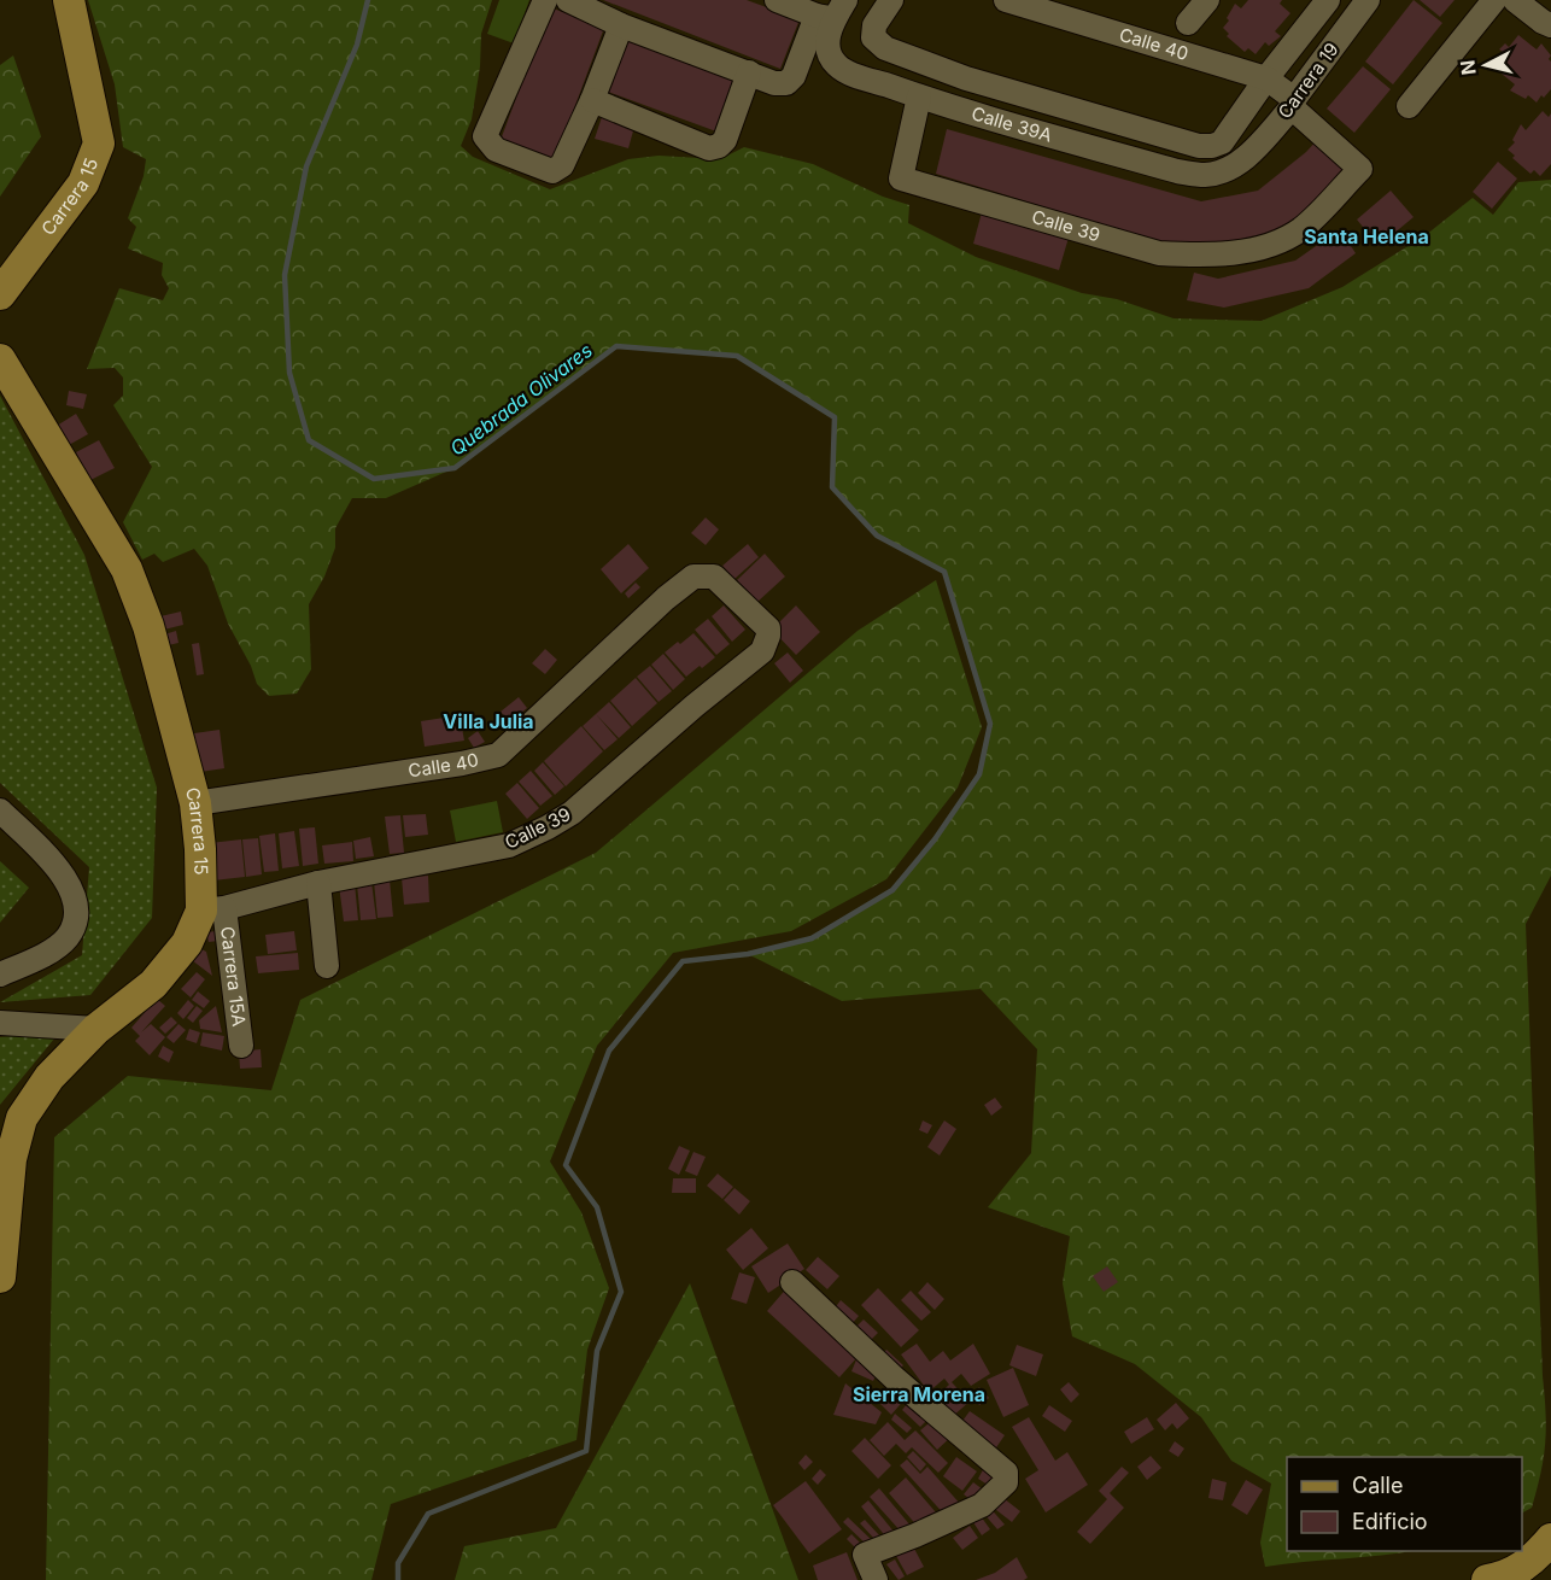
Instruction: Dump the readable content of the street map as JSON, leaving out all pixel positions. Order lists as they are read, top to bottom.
{
  "streets": {
    "main road": ["Carrera 15"],
    "street": [
      "Calle 40",
      "Carrera 19",
      "Calle 39A",
      "Calle 39",
      "Carrera 15A"
    ]
  },
  "crossings": [
    ["Calle 40", "Carrera 19"],
    ["Calle 40", "Carrera 15"],
    ["Calle 40", "Calle 39"],
    ["Carrera 19", "Calle 39A"],
    ["Calle 39A", "Calle 39"],
    ["Carrera 15", "Calle 39"],
    ["Carrera 15", "Carrera 15A"],
    ["Calle 39", "Carrera 15A"]
  ],
  "districts": ["Santa Helena", "Villa Julia", "Sierra Morena"],
  "water": ["Quebrada Olivares"],
  "legend": ["Calle", "Edificio"],
  "north": "left"
}
